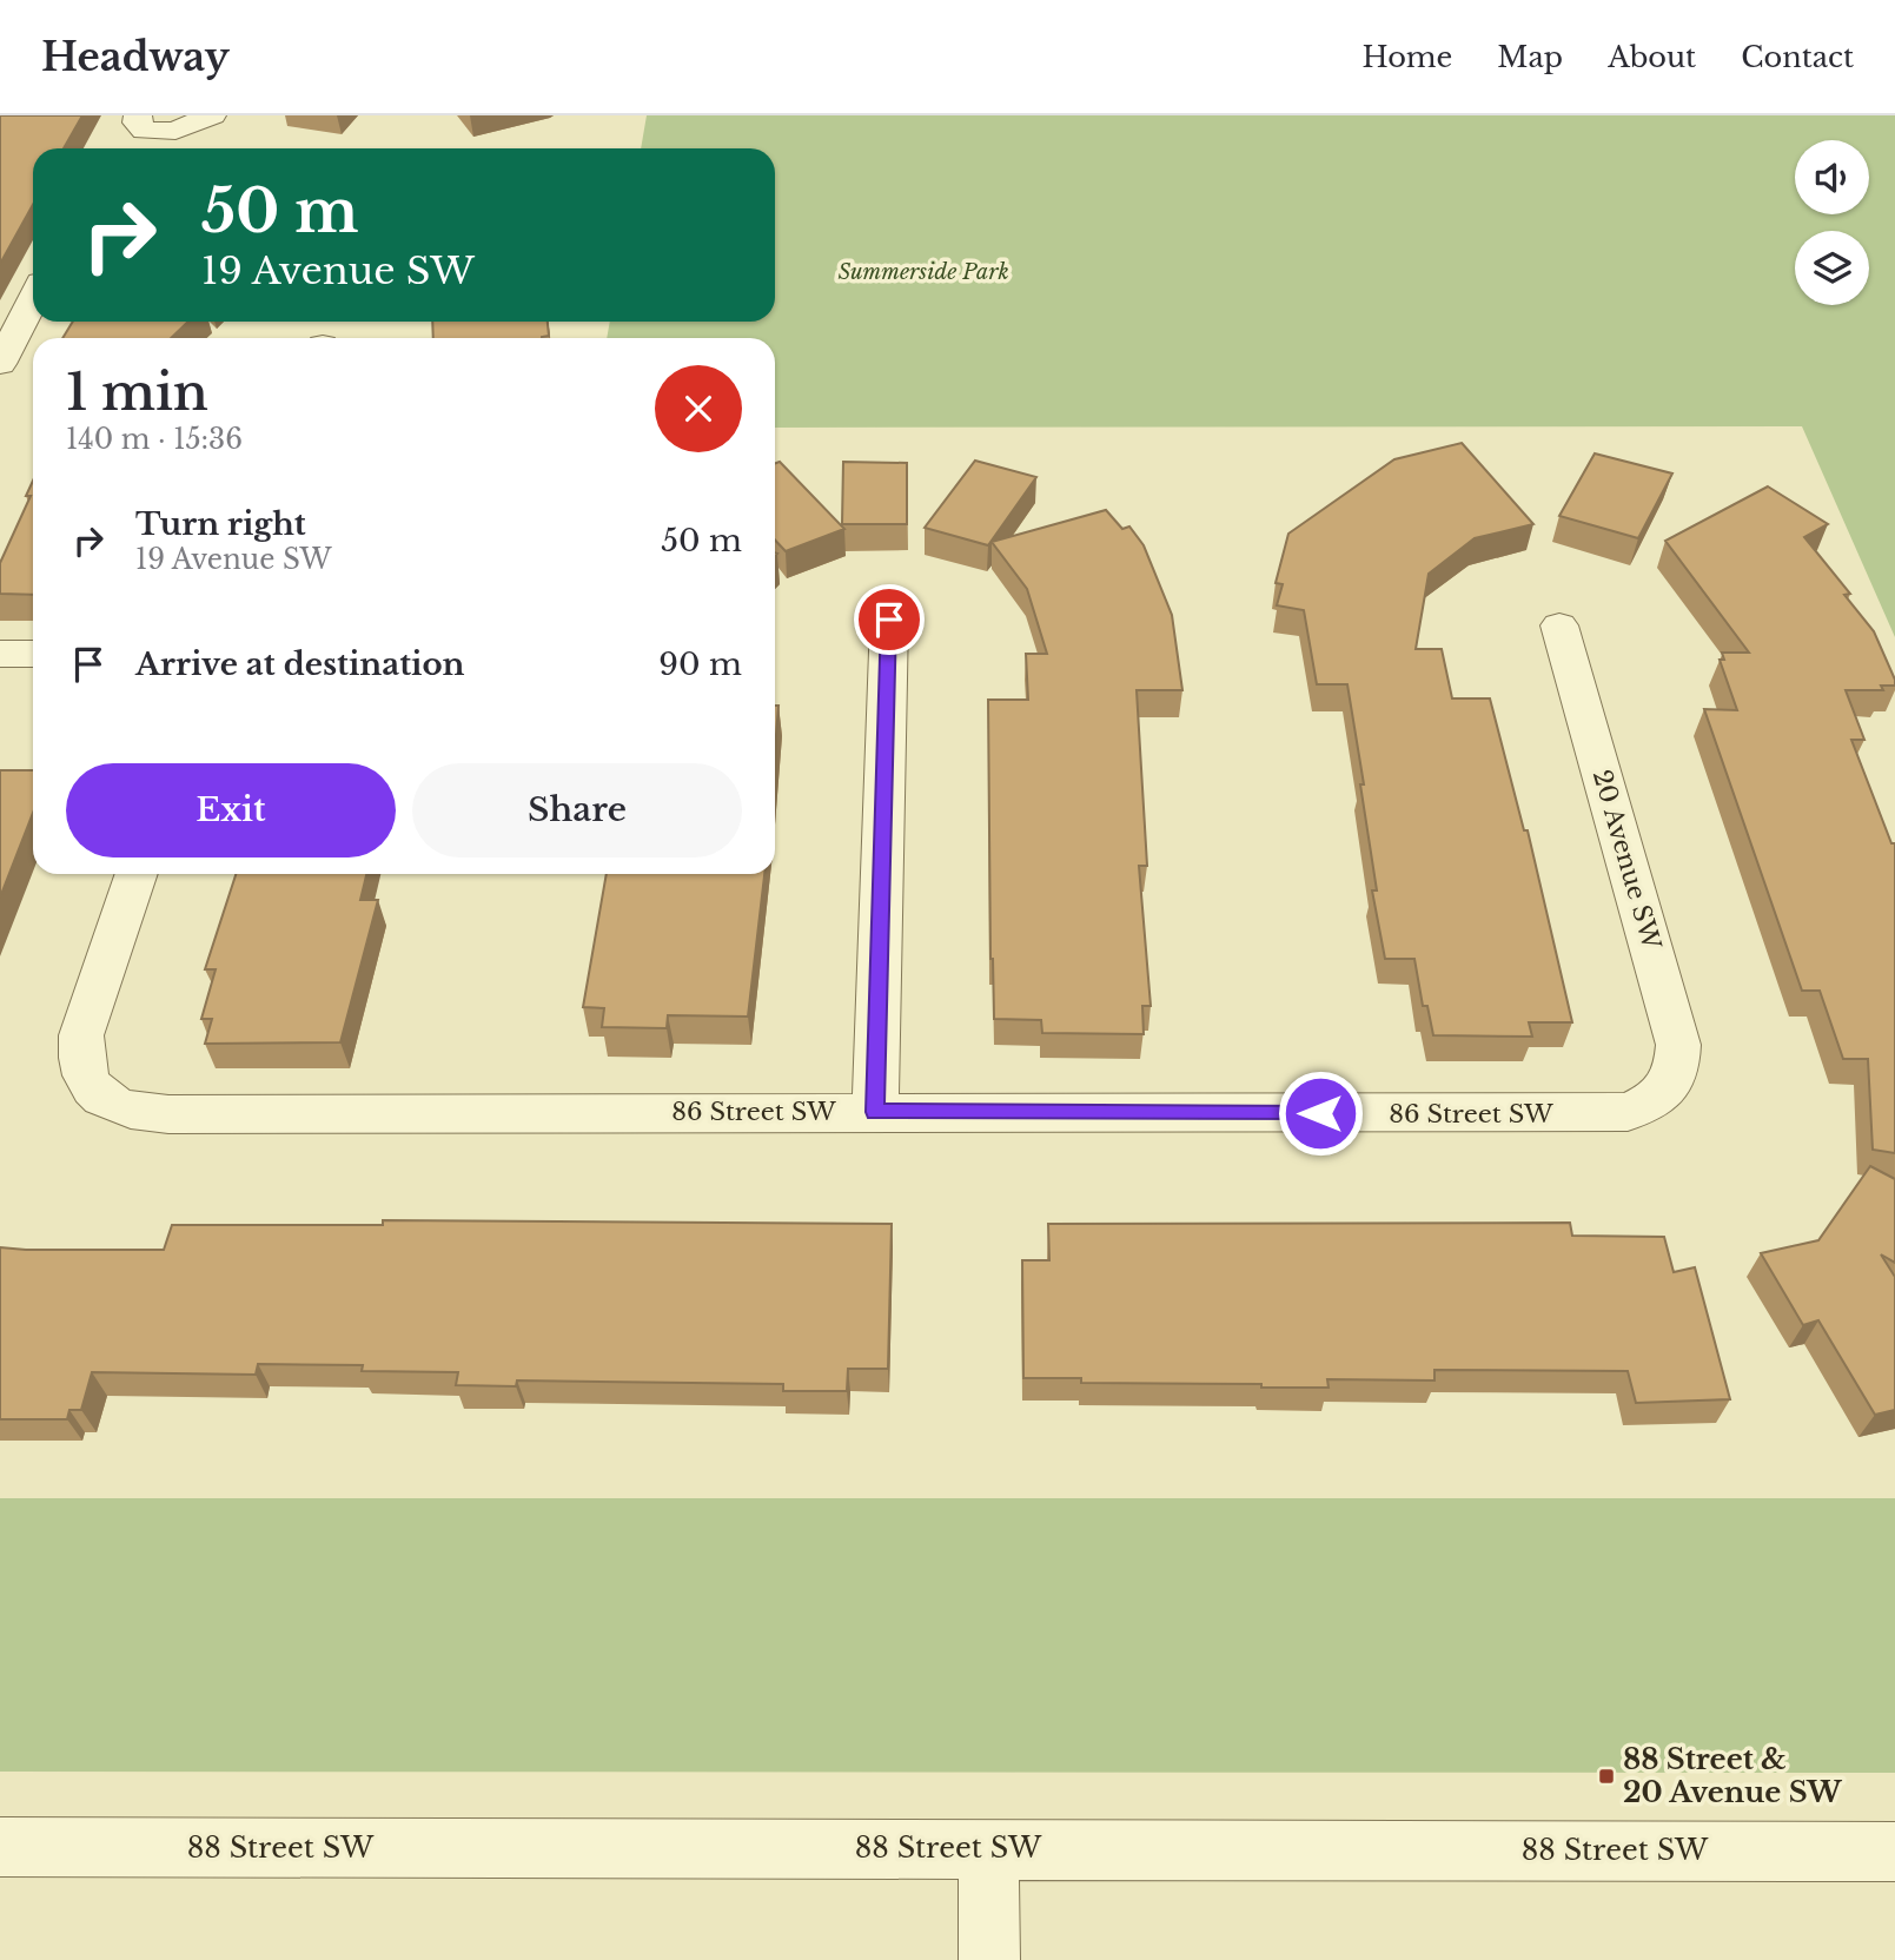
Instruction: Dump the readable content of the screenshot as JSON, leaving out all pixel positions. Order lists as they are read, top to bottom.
{
  "streets": {
    "street": ["20 Avenue SW", "86 Street SW", "88 Street SW"]
  },
  "crossings": [
    ["20 Avenue SW", "86 Street SW"]
  ],
  "parks": ["Summerside Park"],
  "places": {
    "transit": ["88 Street & 20 Avenue SW"]
  },
  "page": {
    "header": "Headway",
    "nav": [
      "Home",
      "Map",
      "About",
      "Contact"
    ],
    "turn": ["50 m", "19 Avenue SW"],
    "heading": ["1 min", "140 m · 15:36"],
    "list": [
      {
        "name": "Turn right",
        "note": "19 Avenue SW",
        "value": "50 m"
      },
      {
        "name": "Arrive at destination",
        "value": "90 m"
      }
    ],
    "buttons": ["Exit", "Share"]
  }
}
